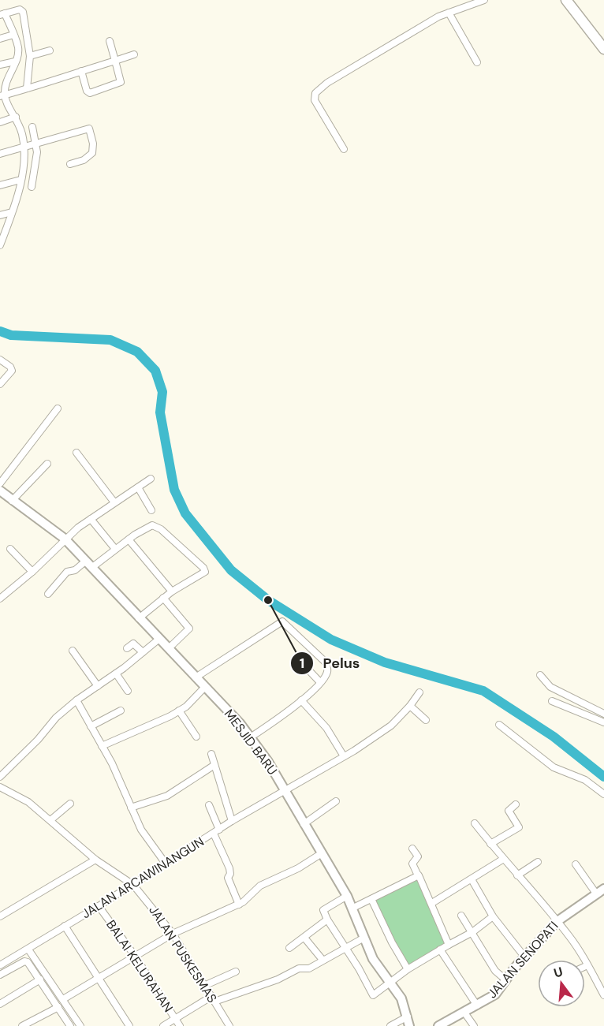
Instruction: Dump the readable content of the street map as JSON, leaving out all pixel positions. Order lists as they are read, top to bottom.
{
  "streets": {
    "street": [
      "MESJID BARU",
      "JALAN ARCAWINANGUN",
      "JALAN PUSKESMAS",
      "JALAN SENOPATI",
      "BALAI KELURAHAN"
    ]
  },
  "crossings": [
    ["MESJID BARU", "JALAN ARCAWINANGUN"],
    ["JALAN ARCAWINANGUN", "JALAN PUSKESMAS"],
    ["JALAN ARCAWINANGUN", "BALAI KELURAHAN"]
  ],
  "places": ["Pelus"],
  "north": "top"
}
